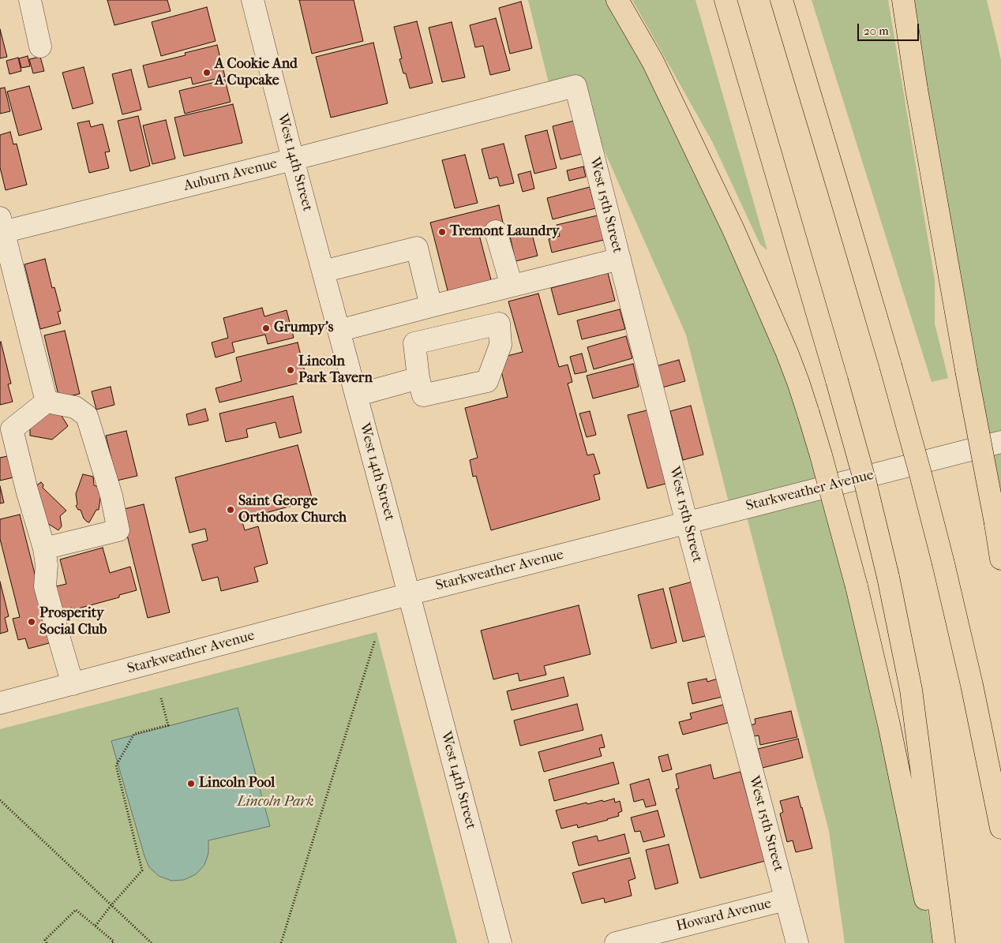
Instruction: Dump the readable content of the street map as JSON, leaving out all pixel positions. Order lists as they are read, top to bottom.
{
  "streets": {
    "street": [
      "West 14th Street",
      "Auburn Avenue",
      "West 15th Street",
      "Starkweather Avenue",
      "Howard Avenue"
    ]
  },
  "crossings": [
    ["West 14th Street", "Auburn Avenue"],
    ["West 14th Street", "Starkweather Avenue"],
    ["Auburn Avenue", "West 15th Street"],
    ["West 15th Street", "Starkweather Avenue"],
    ["West 15th Street", "Howard Avenue"]
  ],
  "parks": ["Lincoln Park"],
  "places": [
    "A Cookie And A Cupcake",
    "Tremont Laundry",
    "Grumpy's",
    "Lincoln Park Tavern",
    "Saint George Orthodox Church",
    "Prosperity Social Club",
    "Lincoln Pool"
  ],
  "scale_bar": "20 m"
}
